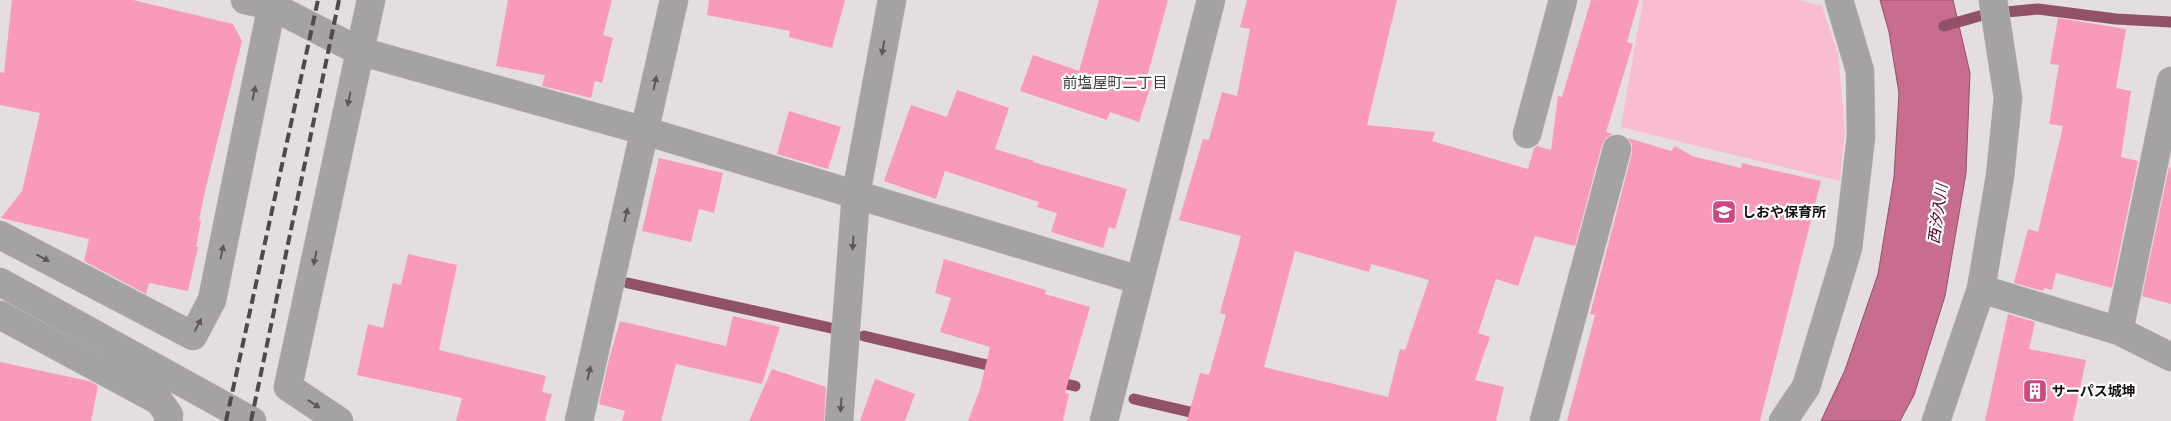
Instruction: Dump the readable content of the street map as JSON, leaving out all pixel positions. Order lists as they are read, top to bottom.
{
  "districts": ["前塩屋町二丁目"],
  "water": ["西汐入川"],
  "places": {
    "school or university": ["しおや保育所"],
    "building": ["サーパス城坤"]
  }
}
